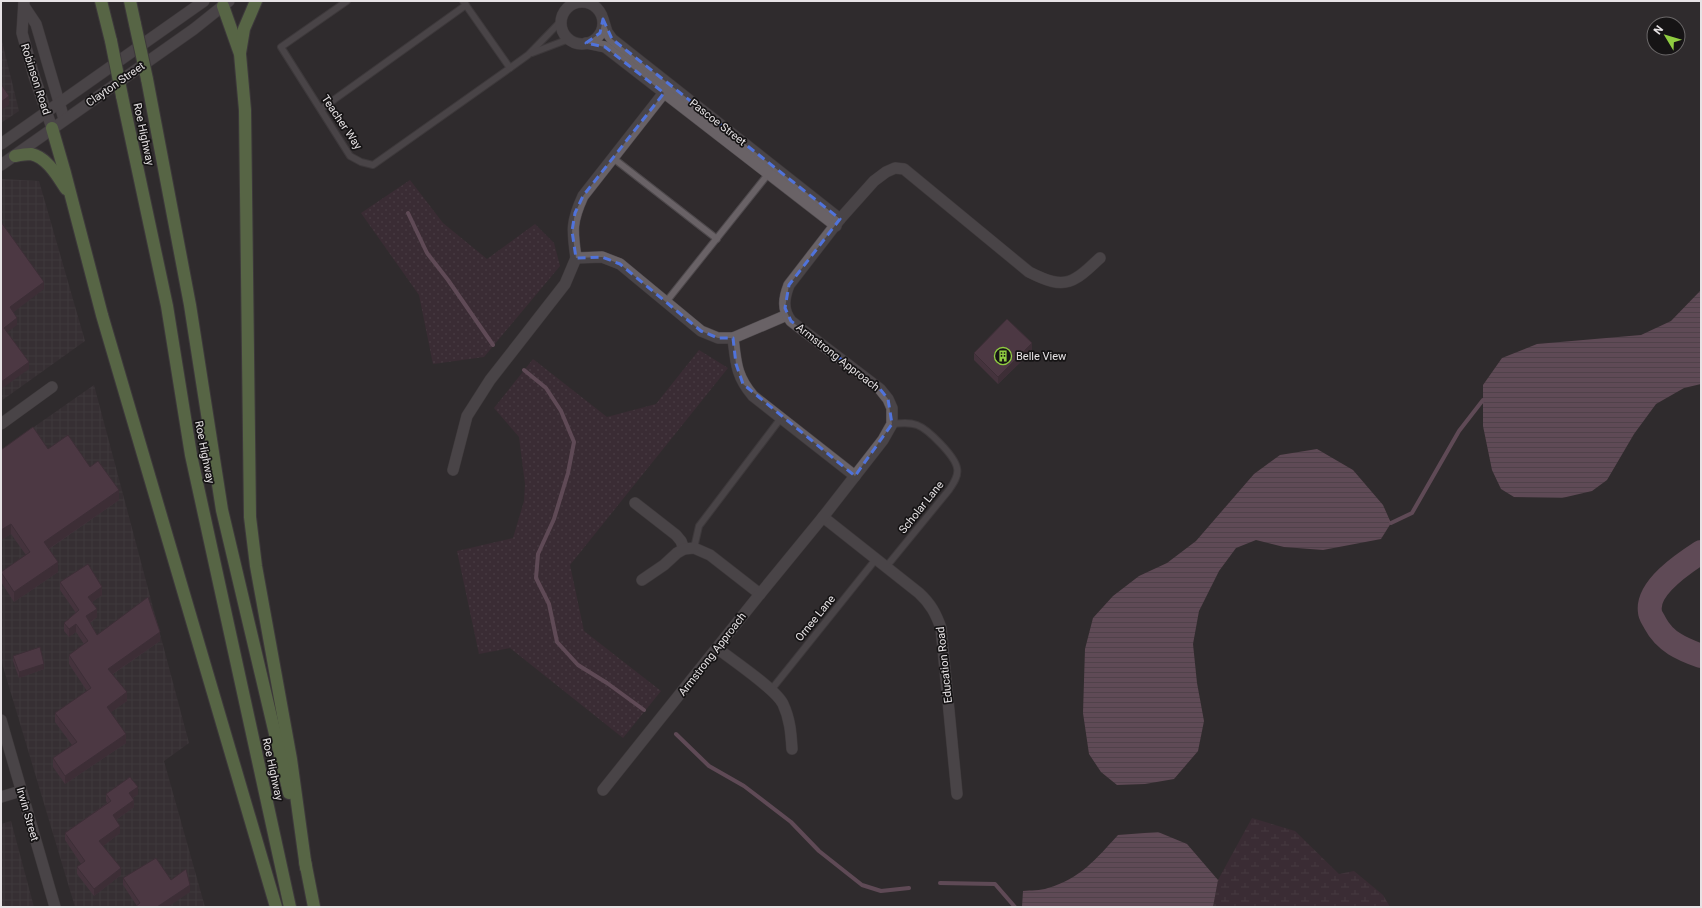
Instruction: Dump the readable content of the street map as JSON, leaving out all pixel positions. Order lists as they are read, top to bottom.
{
  "streets": {
    "highway": ["Roe Highway"],
    "street": [
      "Robinson Road",
      "Clayton Street",
      "Pascoe Street",
      "Armstrong Approach",
      "Education Road",
      "Irwin Street"
    ],
    "lane": ["Teacher Way", "Scholar Lane", "Ornee Lane"]
  },
  "crossings": [
    ["Robinson Road", "Clayton Street"],
    ["Teacher Way", "Pascoe Street"],
    ["Pascoe Street", "Armstrong Approach"],
    ["Armstrong Approach", "Scholar Lane"],
    ["Armstrong Approach", "Education Road"],
    ["Scholar Lane", "Education Road"],
    ["Ornee Lane", "Education Road"]
  ],
  "places": {
    "building": ["Belle View"]
  },
  "north": "top left"
}
